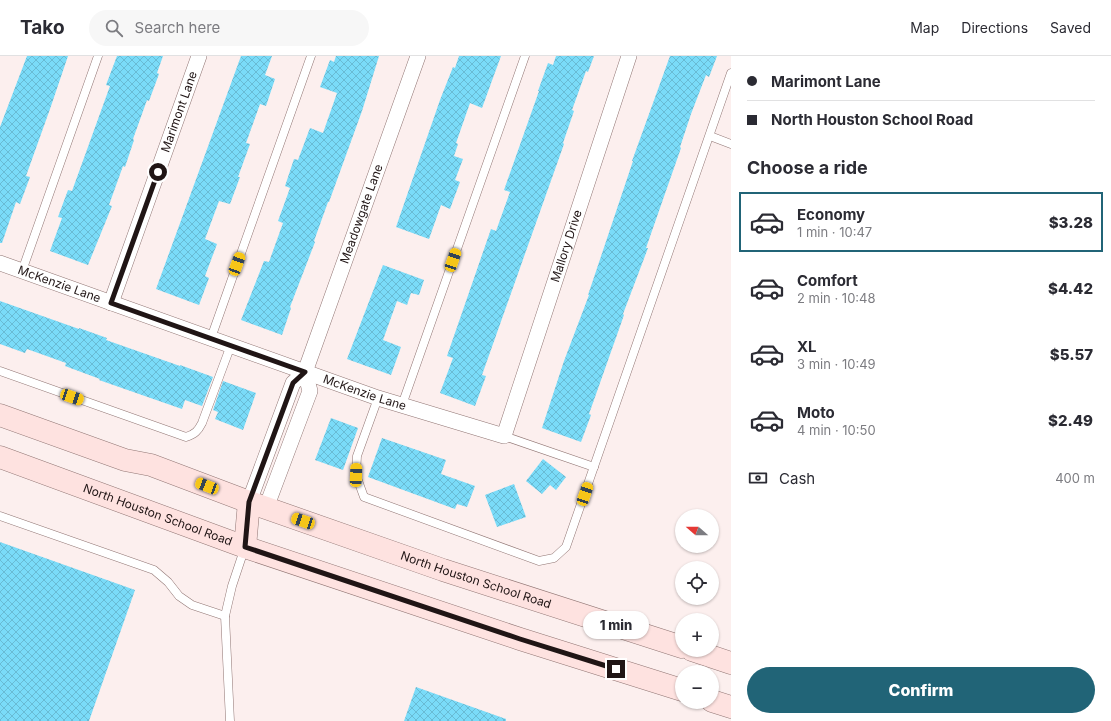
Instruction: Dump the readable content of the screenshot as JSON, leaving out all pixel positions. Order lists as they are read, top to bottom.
{
  "streets": {
    "main road": ["North Houston School Road"],
    "street": [
      "Marimont Lane",
      "Meadowgate Lane",
      "Mallory Drive",
      "McKenzie Lane"
    ]
  },
  "crossings": [
    ["Marimont Lane", "McKenzie Lane"],
    ["Meadowgate Lane", "McKenzie Lane"],
    ["Mallory Drive", "McKenzie Lane"]
  ],
  "north": "left",
  "page": {
    "header": "Tako",
    "search": "Search here",
    "nav": ["Map", "Directions", "Saved"],
    "banner": ["Marimont Lane", "North Houston School Road"],
    "heading": "Choose a ride",
    "list": [
      {
        "name": "Economy",
        "note": "1 min · 10:47",
        "value": "$3.28"
      },
      {
        "name": "Comfort",
        "note": "2 min · 10:48",
        "value": "$4.42"
      },
      {
        "name": "XL",
        "note": "3 min · 10:49",
        "value": "$5.57"
      },
      {
        "name": "Moto",
        "note": "4 min · 10:50",
        "value": "$2.49"
      }
    ],
    "pay": ["Cash", "400 m"],
    "map_buttons": ["+", "−"],
    "bubble": "1 min",
    "buttons": "Confirm"
  }
}
